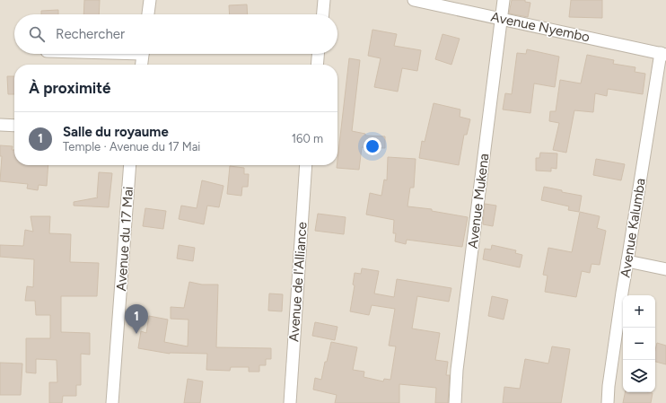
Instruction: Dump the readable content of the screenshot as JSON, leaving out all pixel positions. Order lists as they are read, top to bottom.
{
  "streets": {
    "street": [
      "Avenue Nyembo",
      "Avenue Mukena",
      "Avenue Kalumba",
      "Avenue du 17 Mai",
      "Avenue de l'Alliance"
    ]
  },
  "crossings": [
    ["Avenue Nyembo", "Avenue Mukena"],
    ["Avenue Nyembo", "Avenue Kalumba"]
  ],
  "page": {
    "search": "Rechercher",
    "heading": "À proximité",
    "list": [
      {
        "mark": "1",
        "name": "Salle du royaume",
        "note": "Temple · Avenue du 17 Mai",
        "value": "160 m"
      }
    ],
    "map_buttons": ["+", "−"],
    "pins": "1"
  }
}
